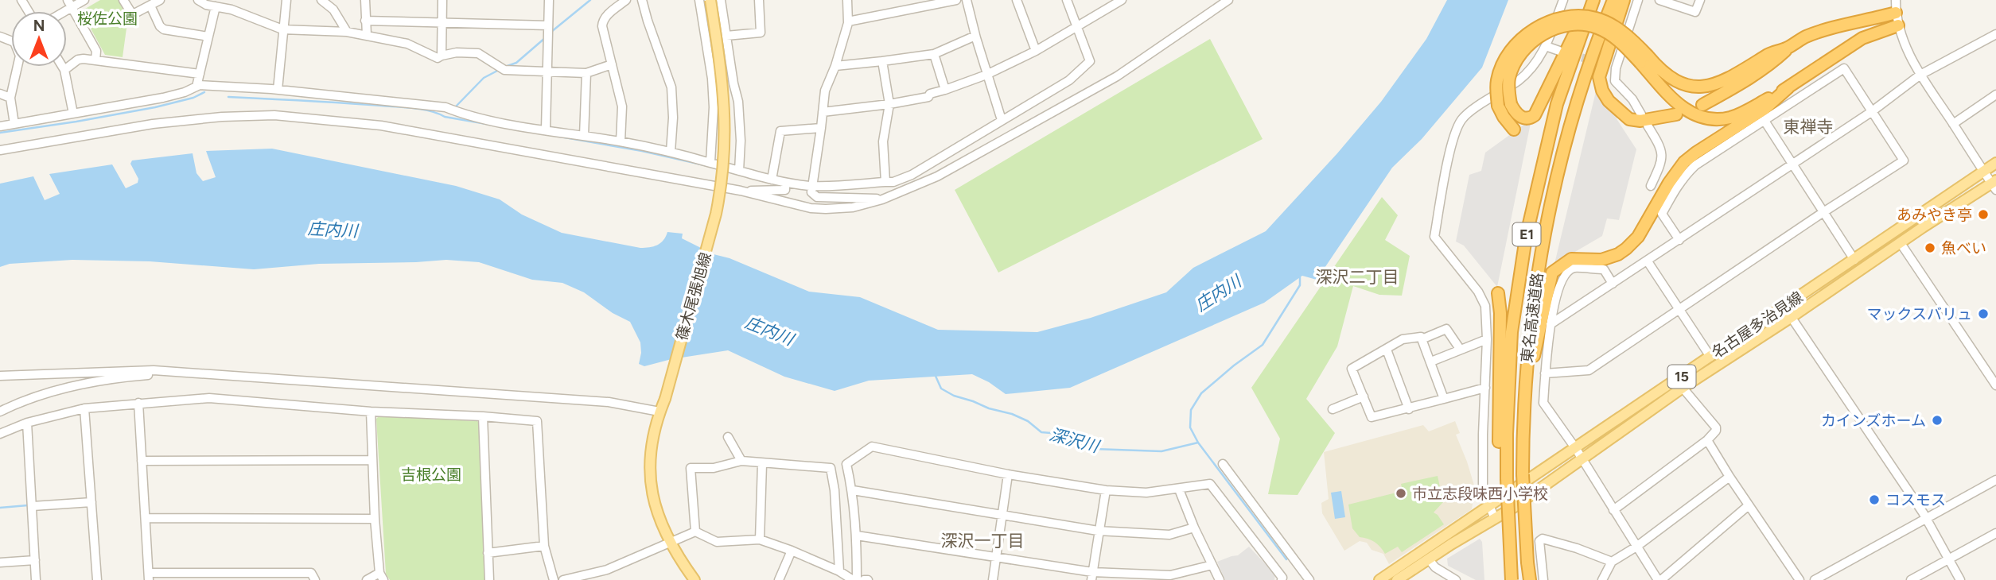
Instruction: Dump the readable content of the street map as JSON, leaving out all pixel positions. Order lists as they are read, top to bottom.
{
  "streets": {
    "highway": ["E1", "東名高速道路"],
    "main road": ["篠木尾張旭線", "名古屋多治見線", "15"]
  },
  "districts": ["東禅寺", "深沢二丁目", "深沢一丁目"],
  "water": ["庄内川", "深沢川"],
  "parks": ["桜佐公園", "吉根公園"],
  "places": [
    "あみやき亭",
    "魚べい",
    "マックスバリュ",
    "カインズホーム",
    "市立志段味西小学校",
    "コスモス"
  ],
  "north": "top"
}
